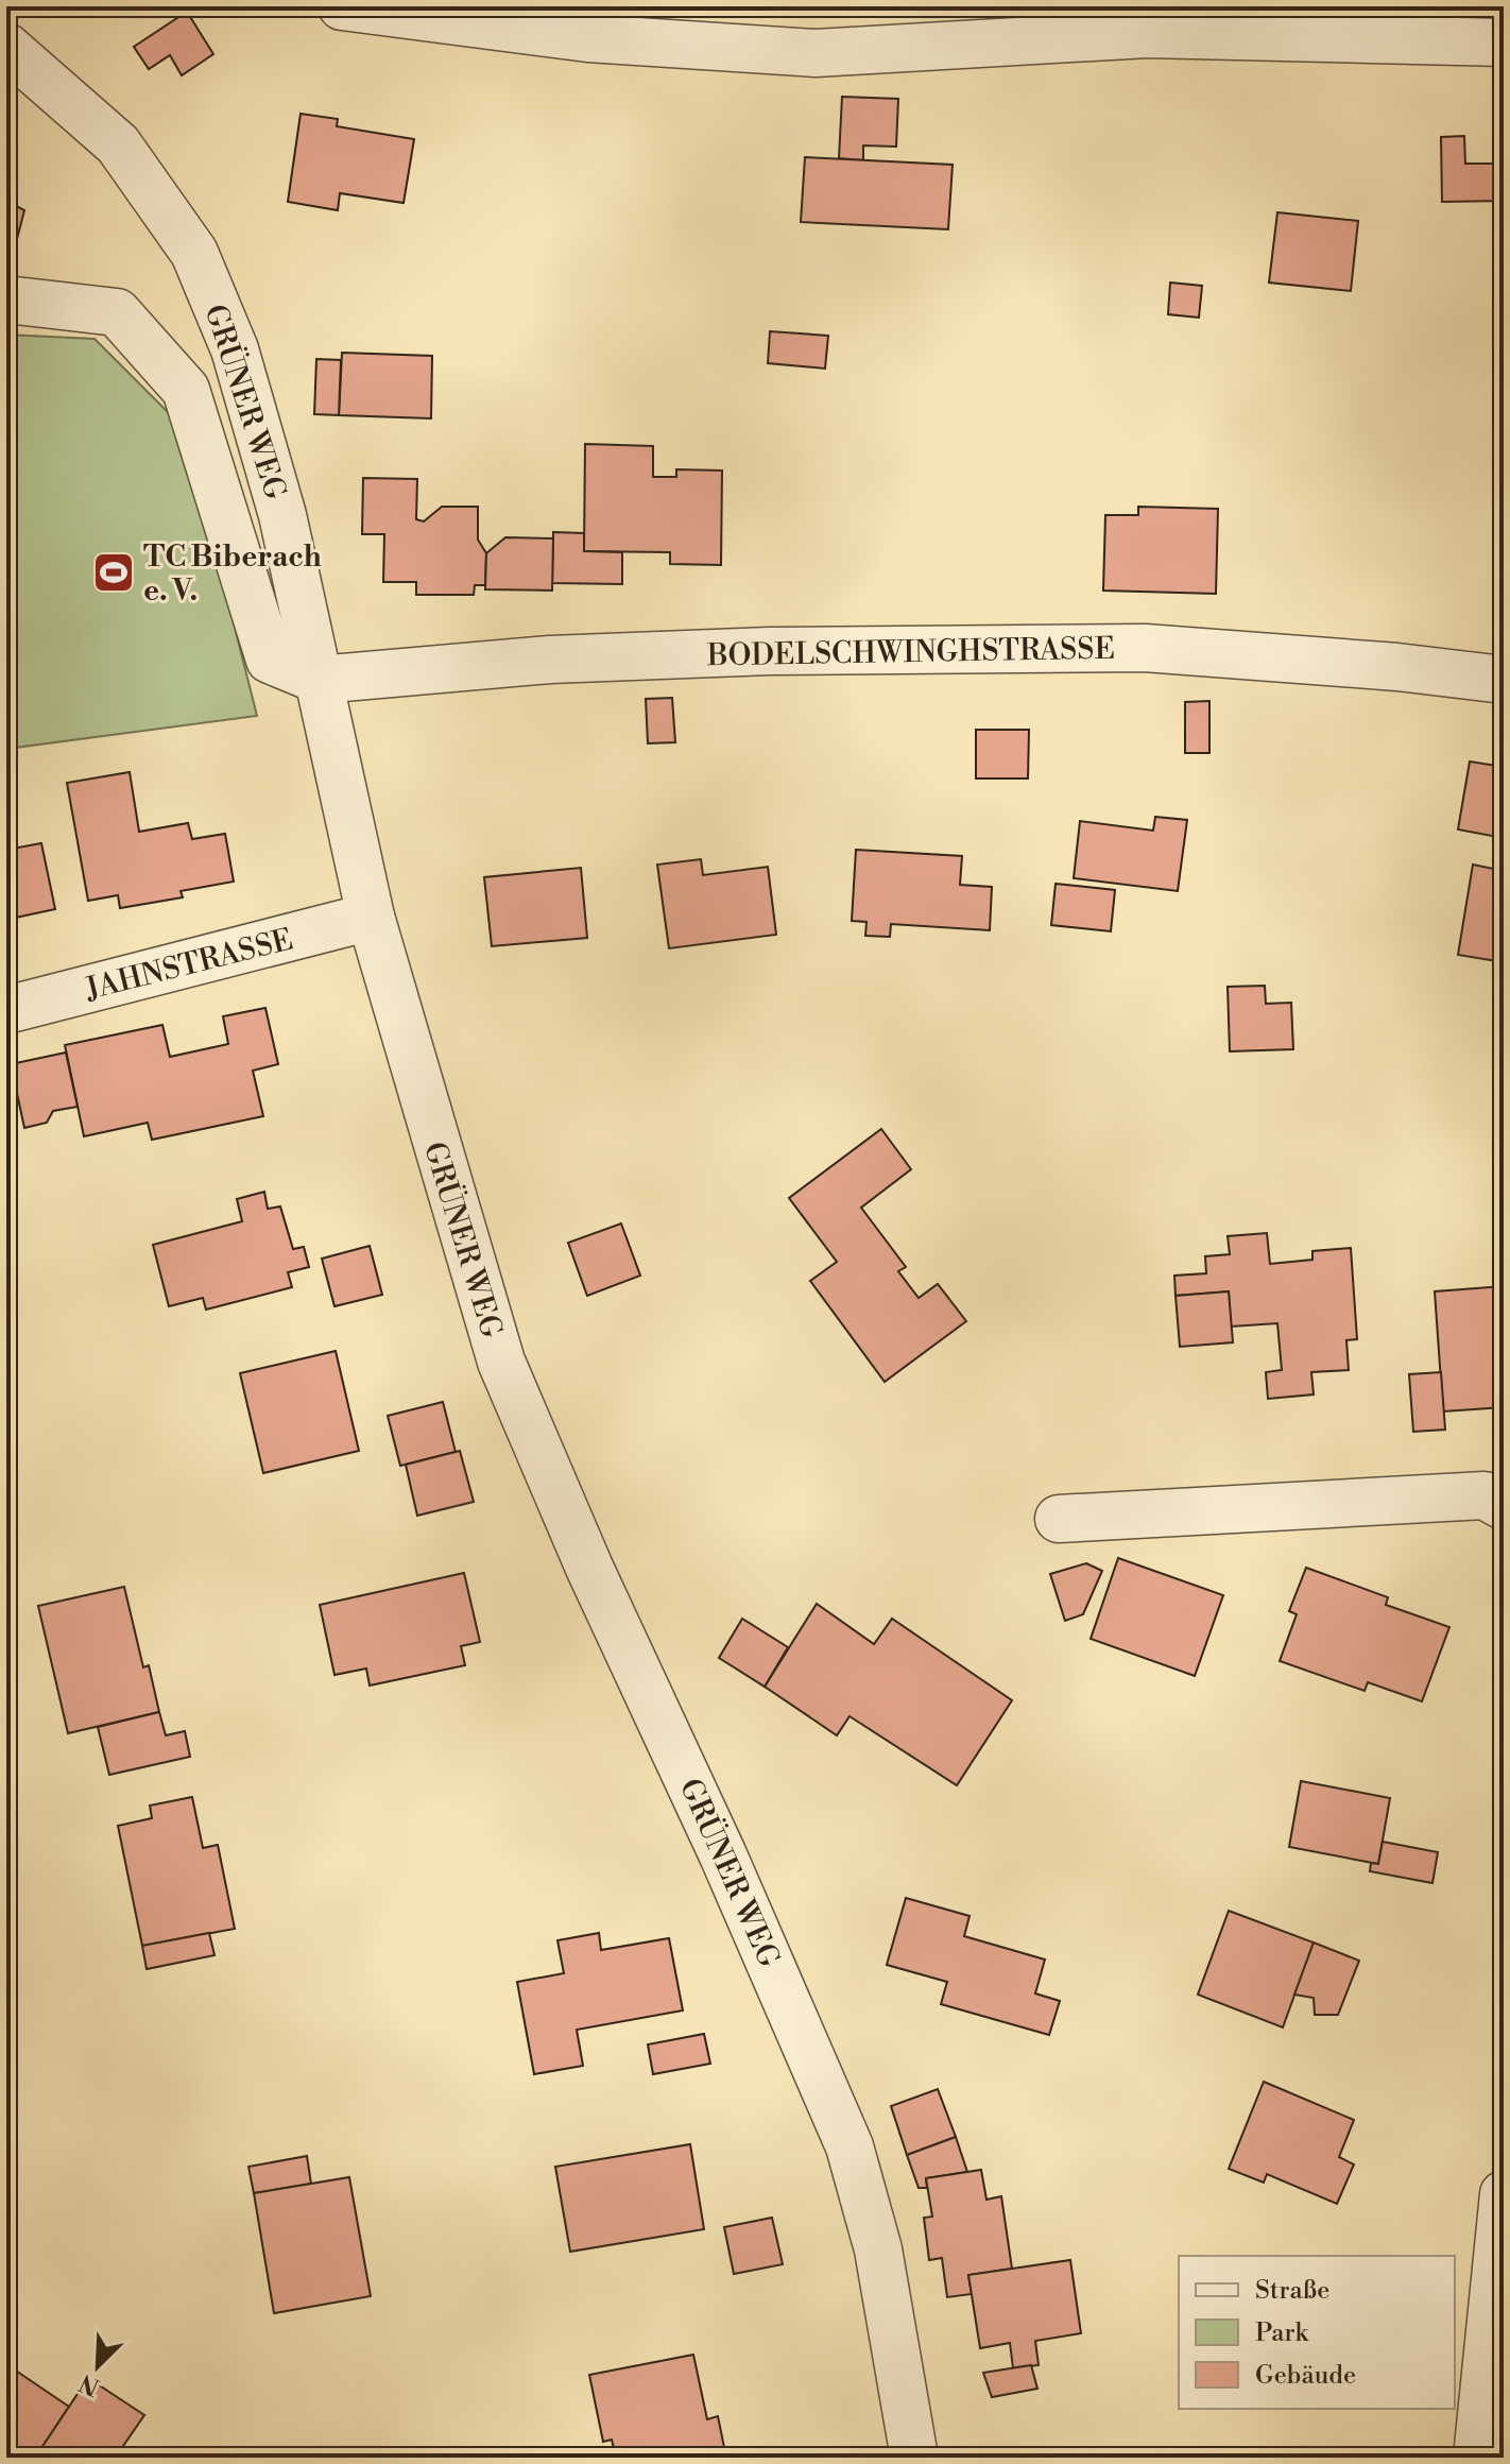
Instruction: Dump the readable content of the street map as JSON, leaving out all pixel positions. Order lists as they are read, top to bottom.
{
  "streets": {
    "street": ["GRÜNER WEG", "BODELSCHWINGHSTRASSE", "JAHNSTRASSE"]
  },
  "crossings": [
    ["GRÜNER WEG", "BODELSCHWINGHSTRASSE"],
    ["GRÜNER WEG", "JAHNSTRASSE"]
  ],
  "places": {
    "sports": ["TC Biberach e. V."]
  },
  "legend": ["Straße", "Park", "Gebäude"],
  "north": "bottom left"
}
